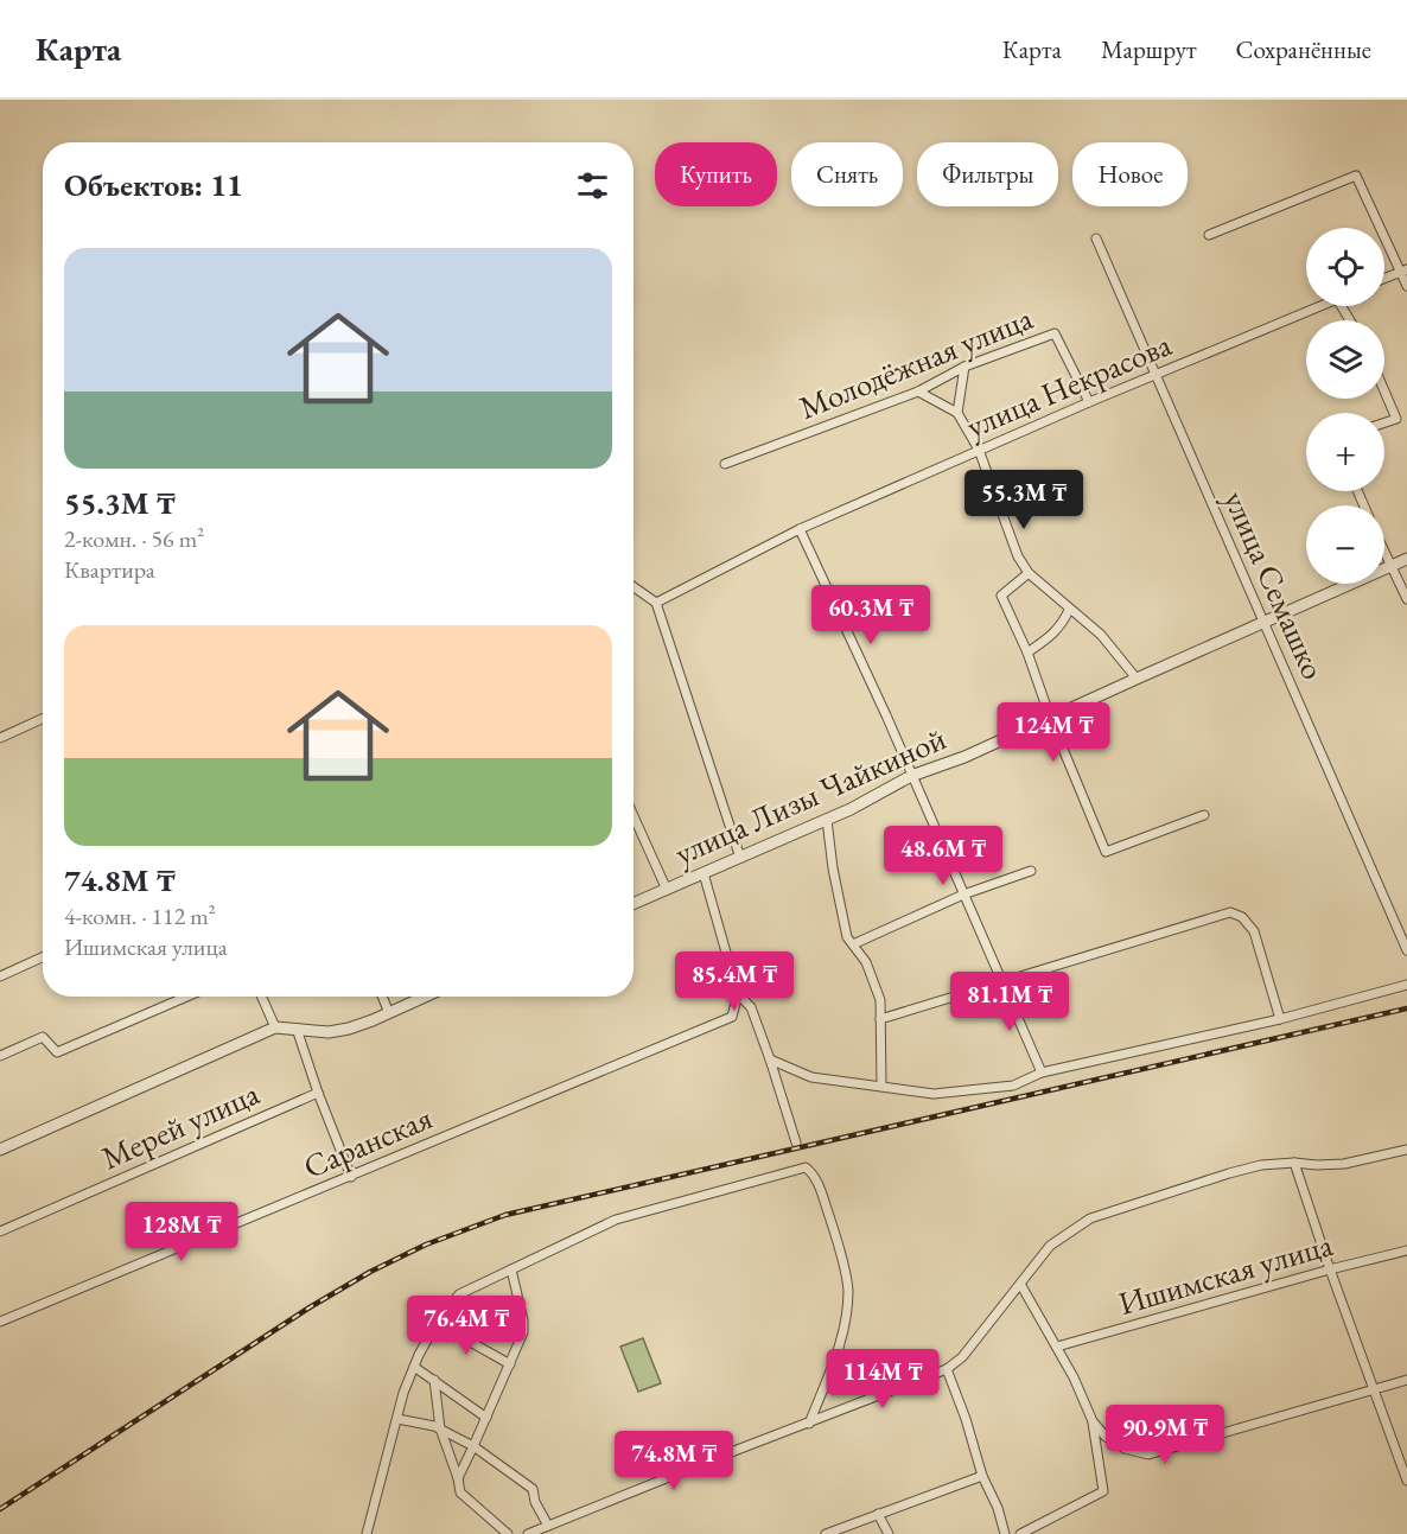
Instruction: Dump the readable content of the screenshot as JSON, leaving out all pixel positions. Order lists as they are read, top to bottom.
{
  "streets": {
    "street": [
      "Молодёжная улица",
      "улица Некрасова",
      "улица Семашко",
      "улица Лизы Чайкиной",
      "Мерей улица",
      "Саранская",
      "Ишимская улица"
    ]
  },
  "crossings": [
    ["Молодёжная улица", "улица Некрасова"],
    ["улица Некрасова", "улица Семашко"],
    ["улица Семашко", "улица Лизы Чайкиной"]
  ],
  "page": {
    "header": "Карта",
    "nav": ["Карта", "Маршрут", "Сохранённые"],
    "chip": [
      "Купить",
      "Снять",
      "Фильтры",
      "Новое"
    ],
    "heading": "Объектов: 11",
    "map_buttons": ["+", "−"],
    "list": [
      {
        "name": "55.3M ₸",
        "note": "2-комн. · 56 m² · Квартира"
      },
      {
        "name": "74.8M ₸",
        "note": "4-комн. · 112 m² · Ишимская улица"
      }
    ],
    "price": [
      "55.3M ₸",
      "60.3M ₸",
      "124M ₸",
      "48.6M ₸",
      "85.4M ₸",
      "81.1M ₸",
      "128M ₸",
      "76.4M ₸",
      "114M ₸",
      "90.9M ₸",
      "74.8M ₸"
    ]
  }
}
